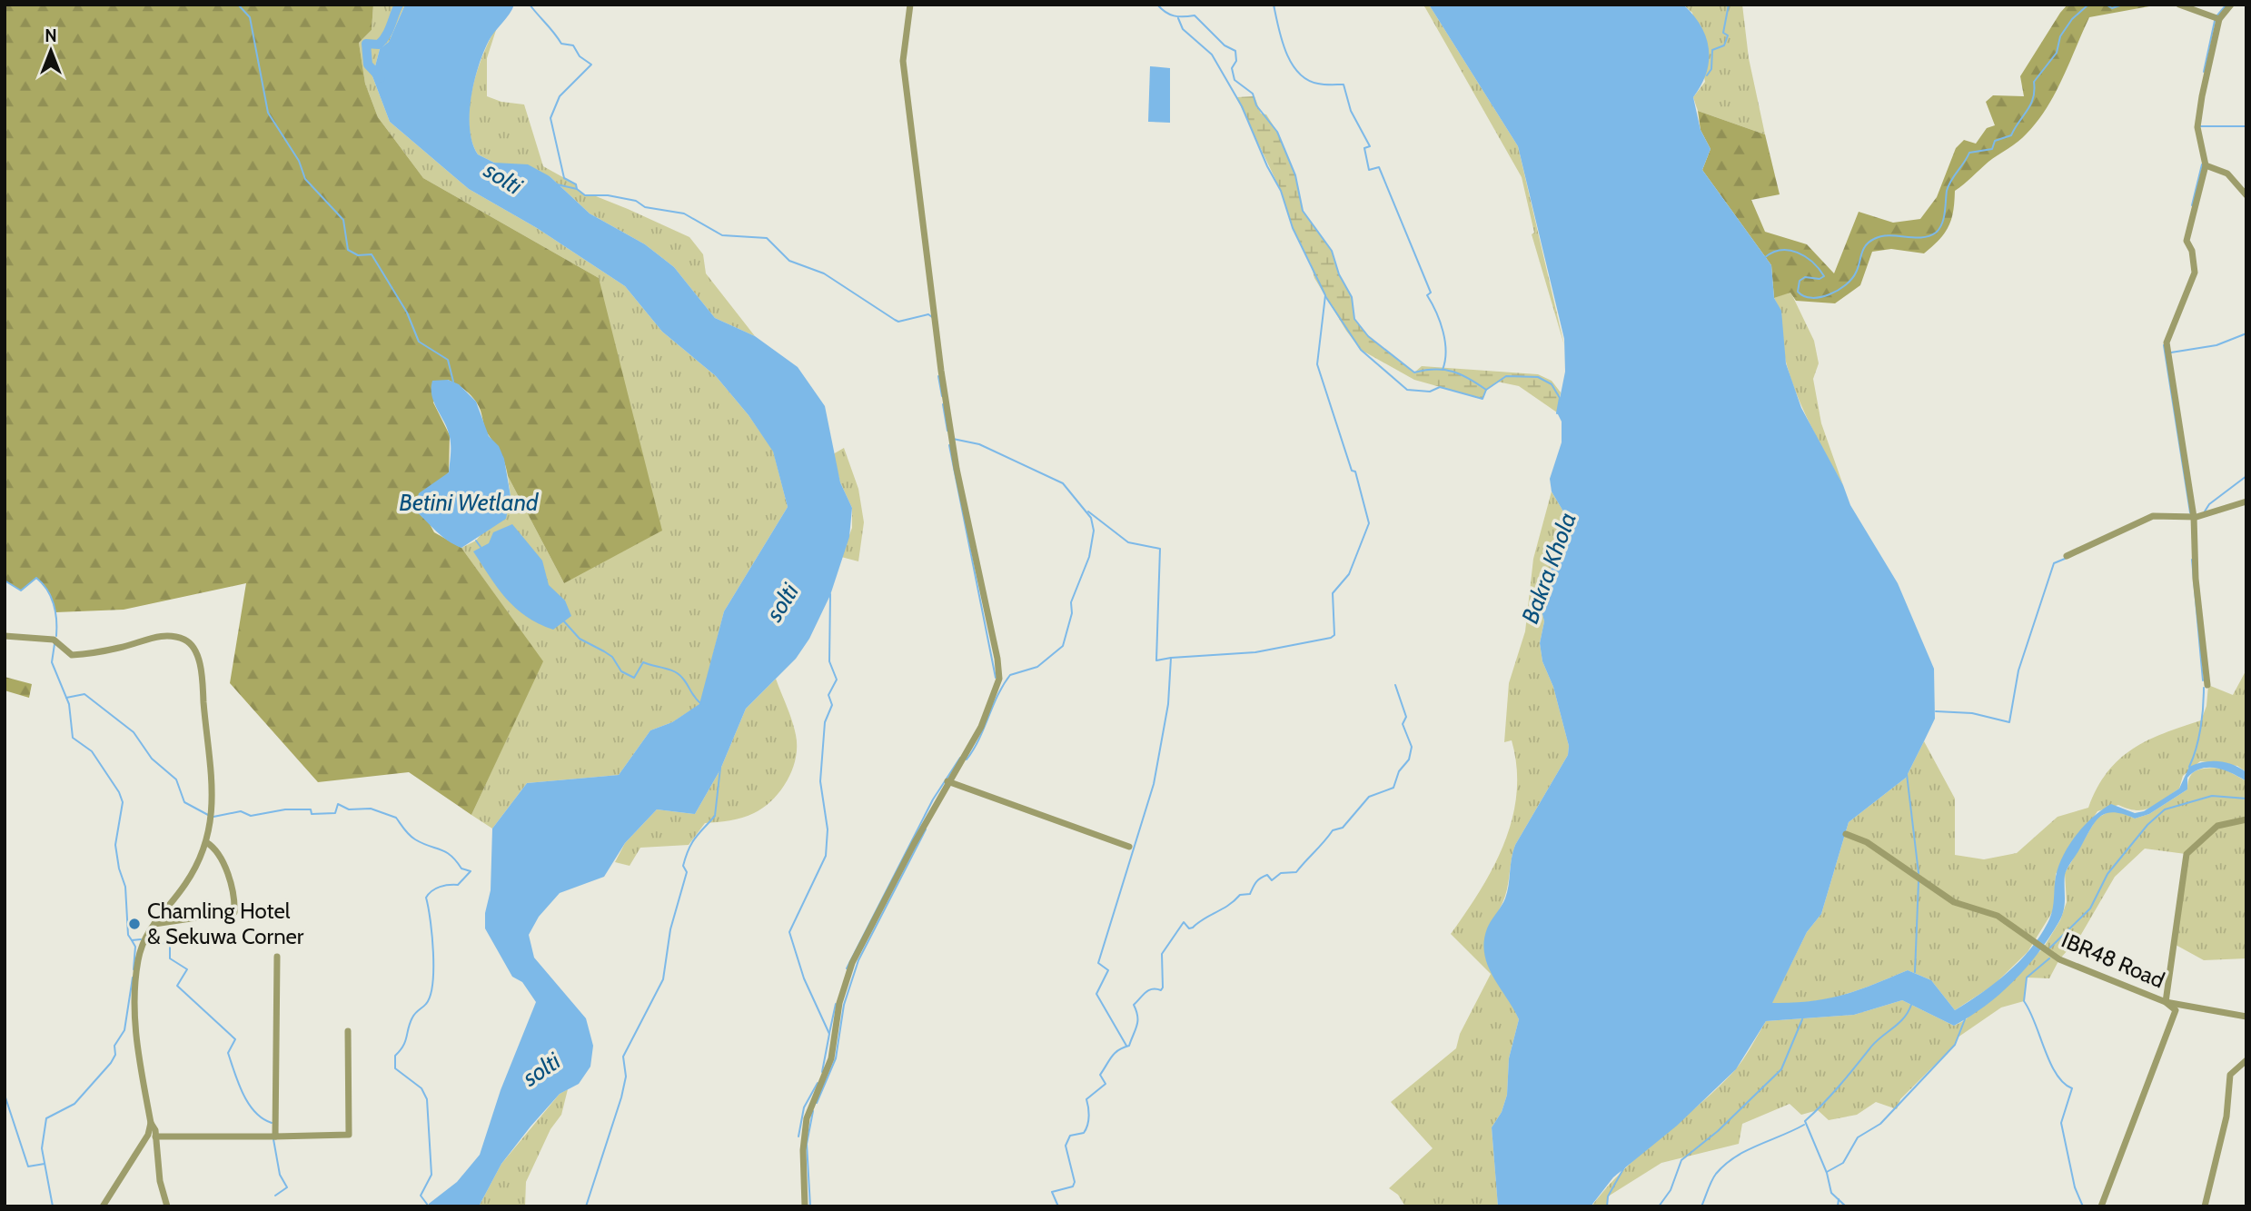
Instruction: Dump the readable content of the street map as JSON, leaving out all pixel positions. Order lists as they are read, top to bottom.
{
  "streets": {
    "street": ["IBR48 Road"]
  },
  "water": ["solti", "Betini Wetland", "Bakra Khola"],
  "places": ["Chamling Hotel & Sekuwa Corner"],
  "north": "top"
}
